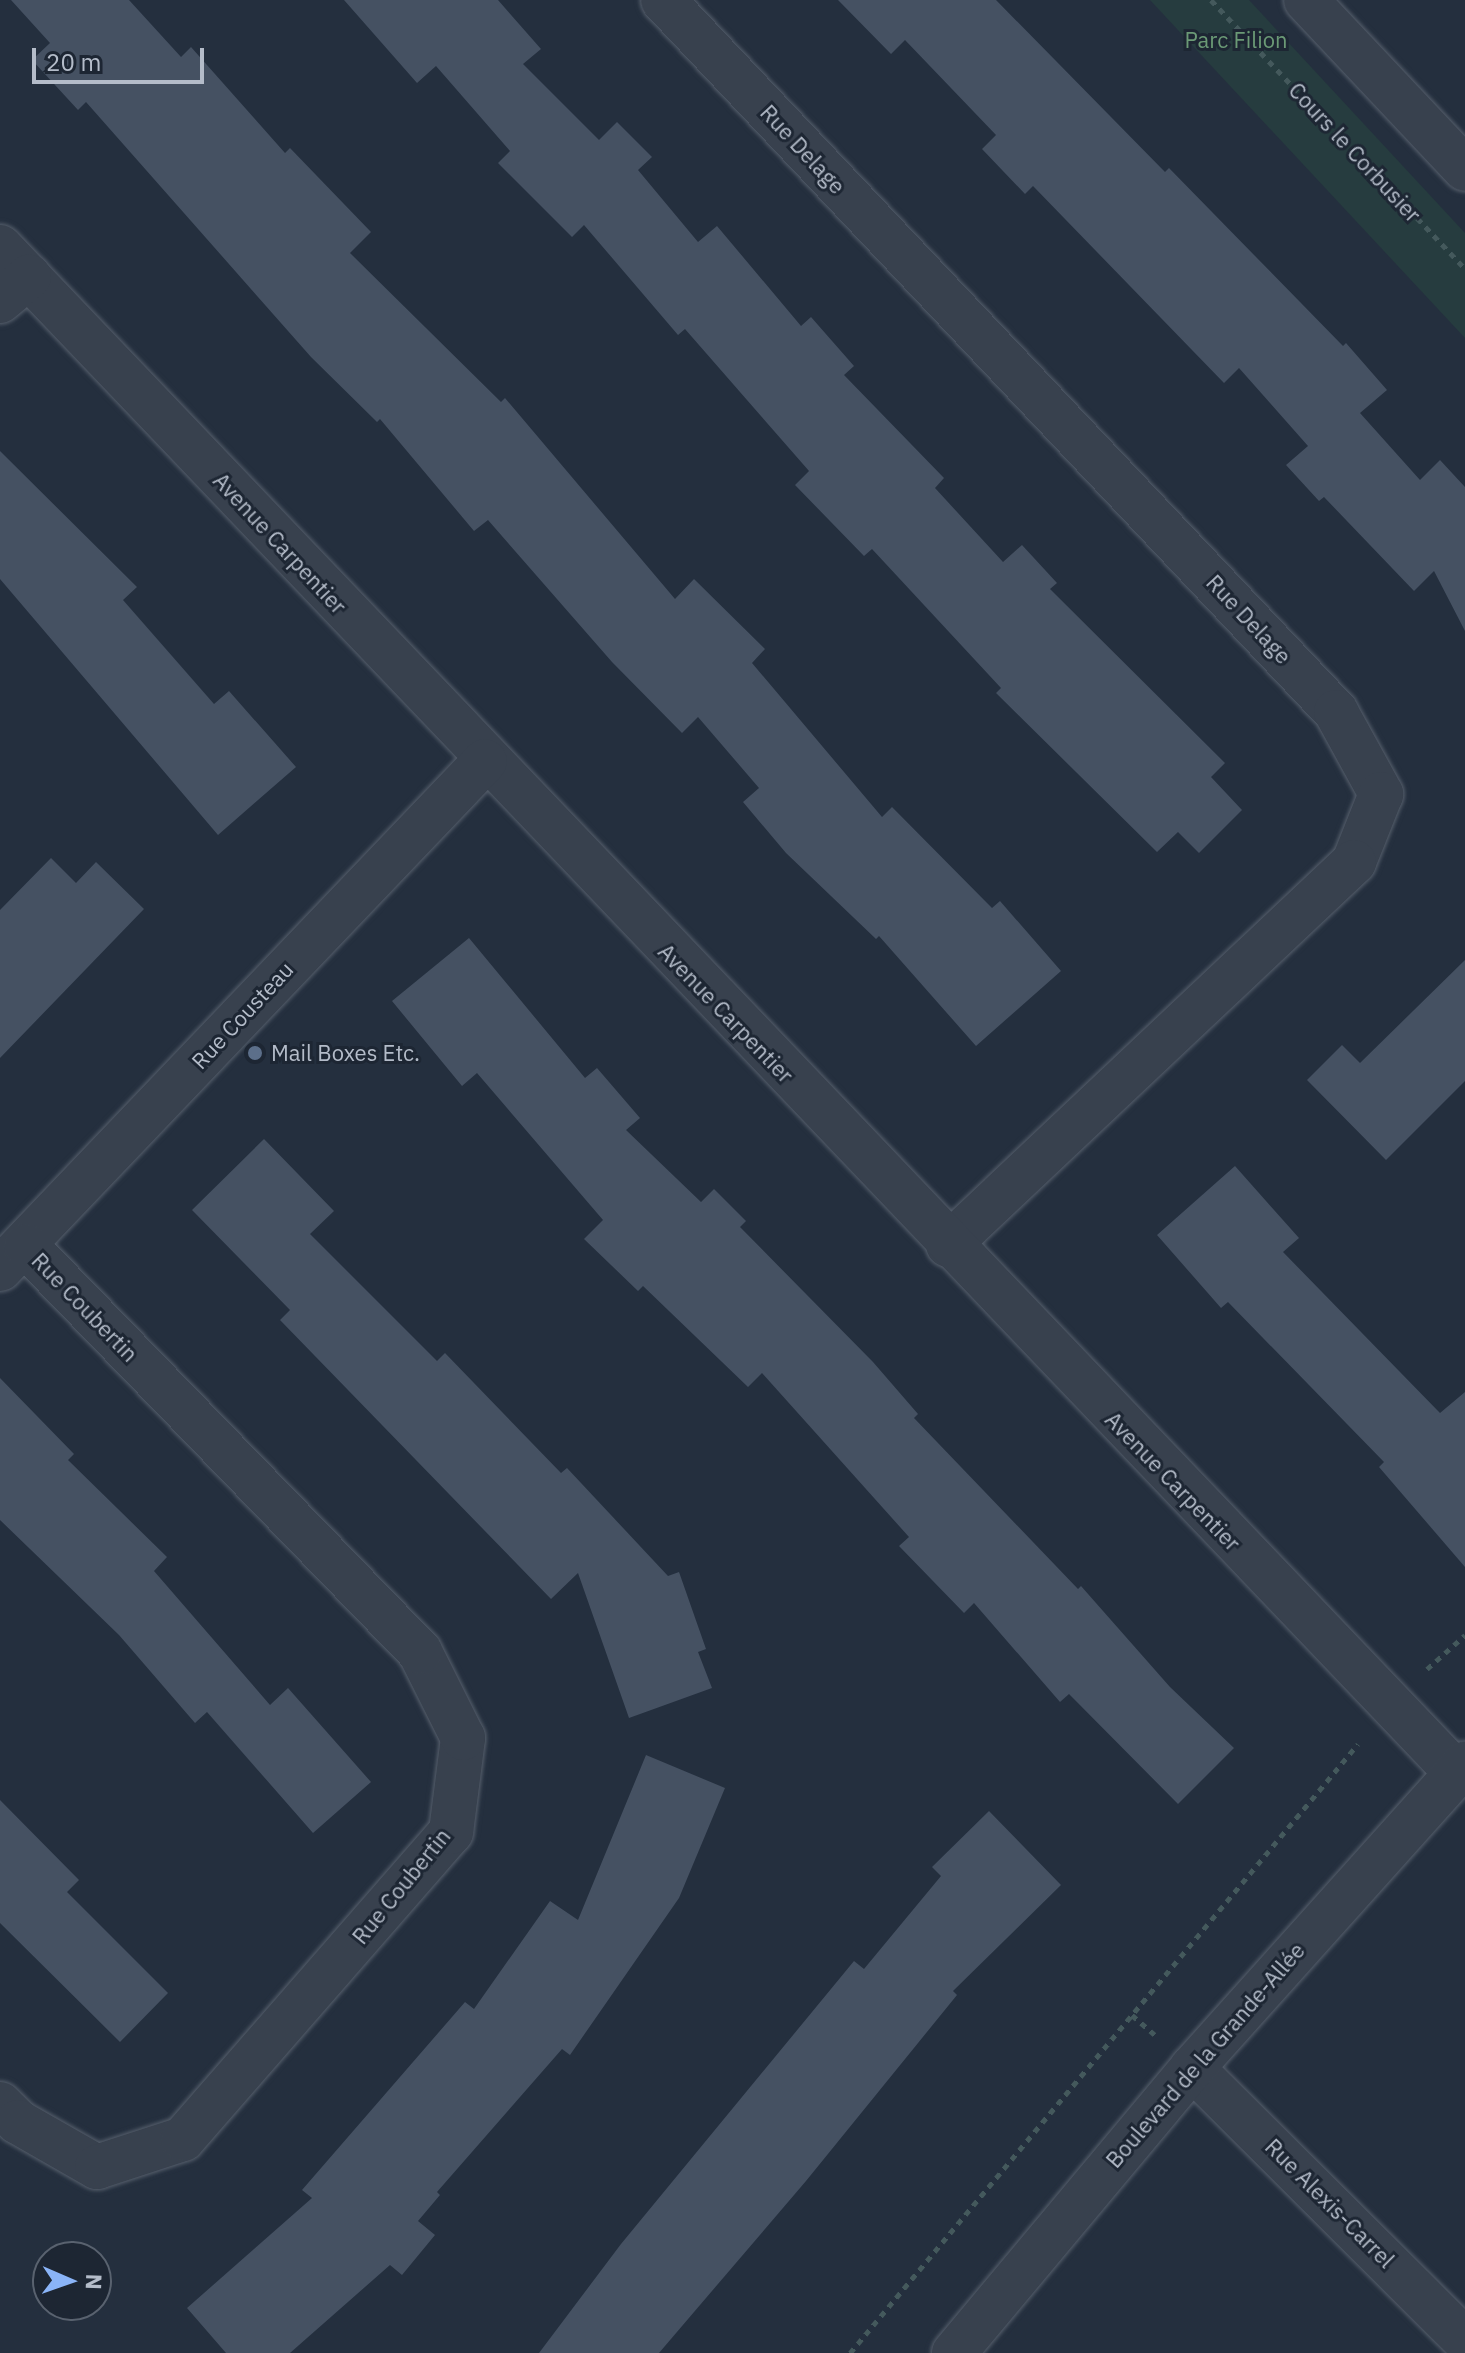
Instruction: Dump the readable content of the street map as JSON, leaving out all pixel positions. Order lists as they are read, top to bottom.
{
  "streets": {
    "street": [
      "Rue Delage",
      "Avenue Carpentier",
      "Rue Cousteau",
      "Rue Coubertin",
      "Boulevard de la Grande-Allée",
      "Rue Alexis-Carrel"
    ],
    "path": ["Cours le Corbusier"]
  },
  "crossings": [
    ["Rue Delage", "Avenue Carpentier"],
    ["Avenue Carpentier", "Rue Cousteau"],
    ["Avenue Carpentier", "Boulevard de la Grande-Allée"],
    ["Rue Cousteau", "Rue Coubertin"],
    ["Boulevard de la Grande-Allée", "Rue Alexis-Carrel"]
  ],
  "parks": ["Parc Filion"],
  "places": ["Mail Boxes Etc."],
  "scale_bar": "20 m",
  "north": "right"
}
